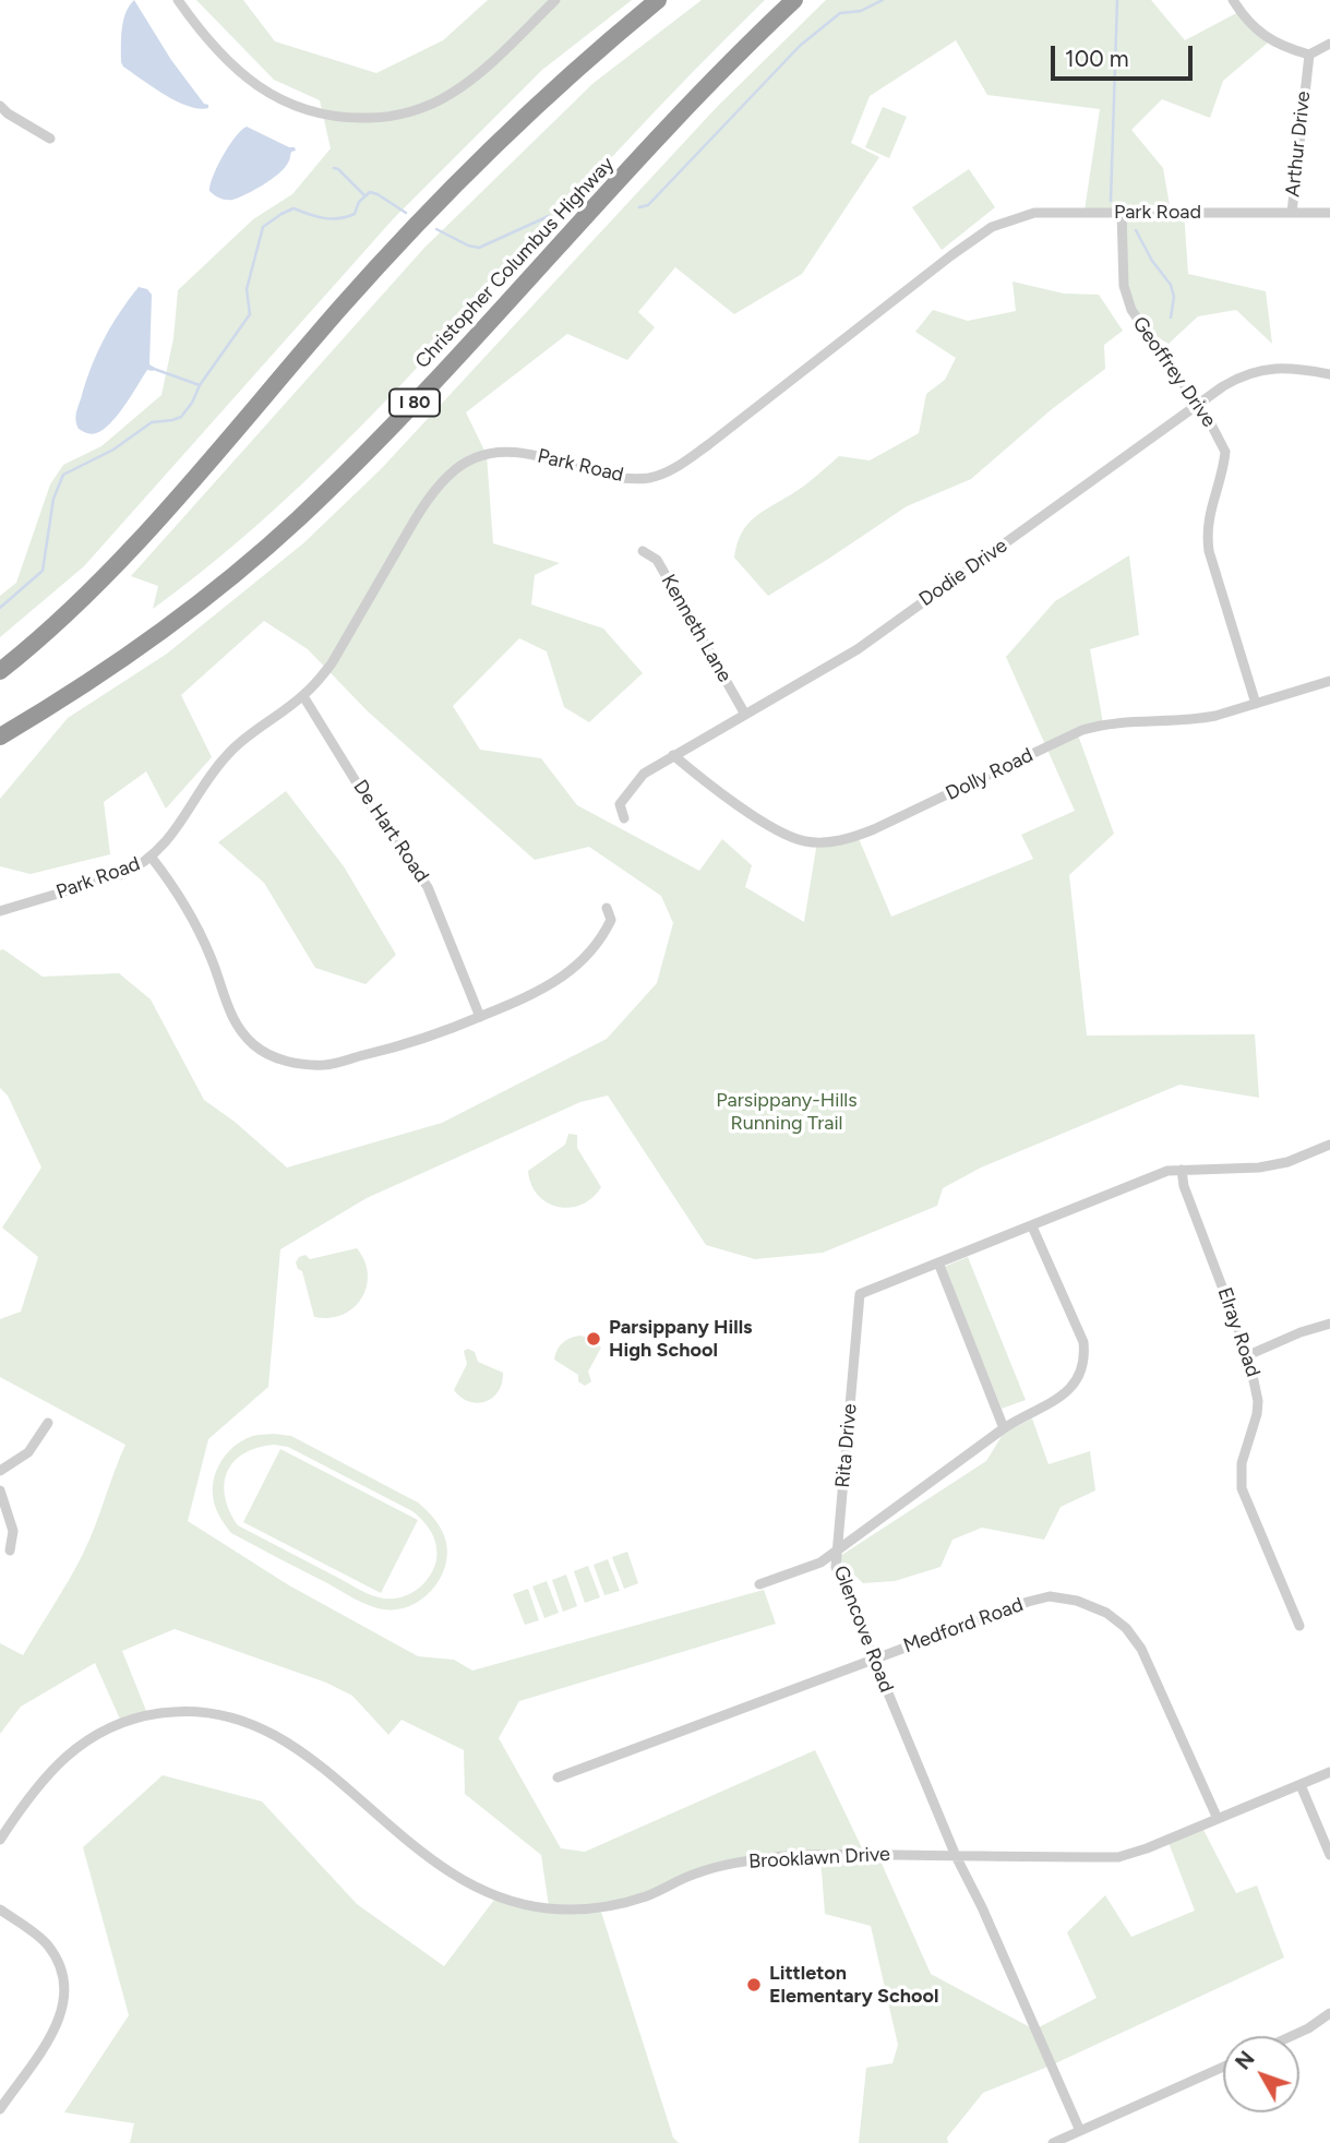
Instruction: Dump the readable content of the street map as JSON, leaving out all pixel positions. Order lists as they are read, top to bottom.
{
  "streets": {
    "highway": ["Christopher Columbus Highway", "I 80"],
    "street": [
      "Arthur Drive",
      "Park Road",
      "Geoffrey Drive",
      "Dodie Drive",
      "Kenneth Lane",
      "Dolly Road",
      "De Hart Road",
      "Elray Road",
      "Rita Drive",
      "Medford Road",
      "Glencove Road",
      "Brooklawn Drive"
    ]
  },
  "crossings": [
    ["Arthur Drive", "Park Road"],
    ["Park Road", "Geoffrey Drive"],
    ["Park Road", "De Hart Road"],
    ["Geoffrey Drive", "Dodie Drive"],
    ["Geoffrey Drive", "Dolly Road"],
    ["Dodie Drive", "Kenneth Lane"],
    ["Dodie Drive", "Dolly Road"],
    ["Rita Drive", "Glencove Road"],
    ["Medford Road", "Glencove Road"],
    ["Medford Road", "Brooklawn Drive"],
    ["Glencove Road", "Brooklawn Drive"]
  ],
  "parks": ["Parsippany-Hills Running Trail"],
  "places": ["Parsippany Hills High School", "Littleton Elementary School"],
  "scale_bar": "100 m",
  "north": "top left"
}
